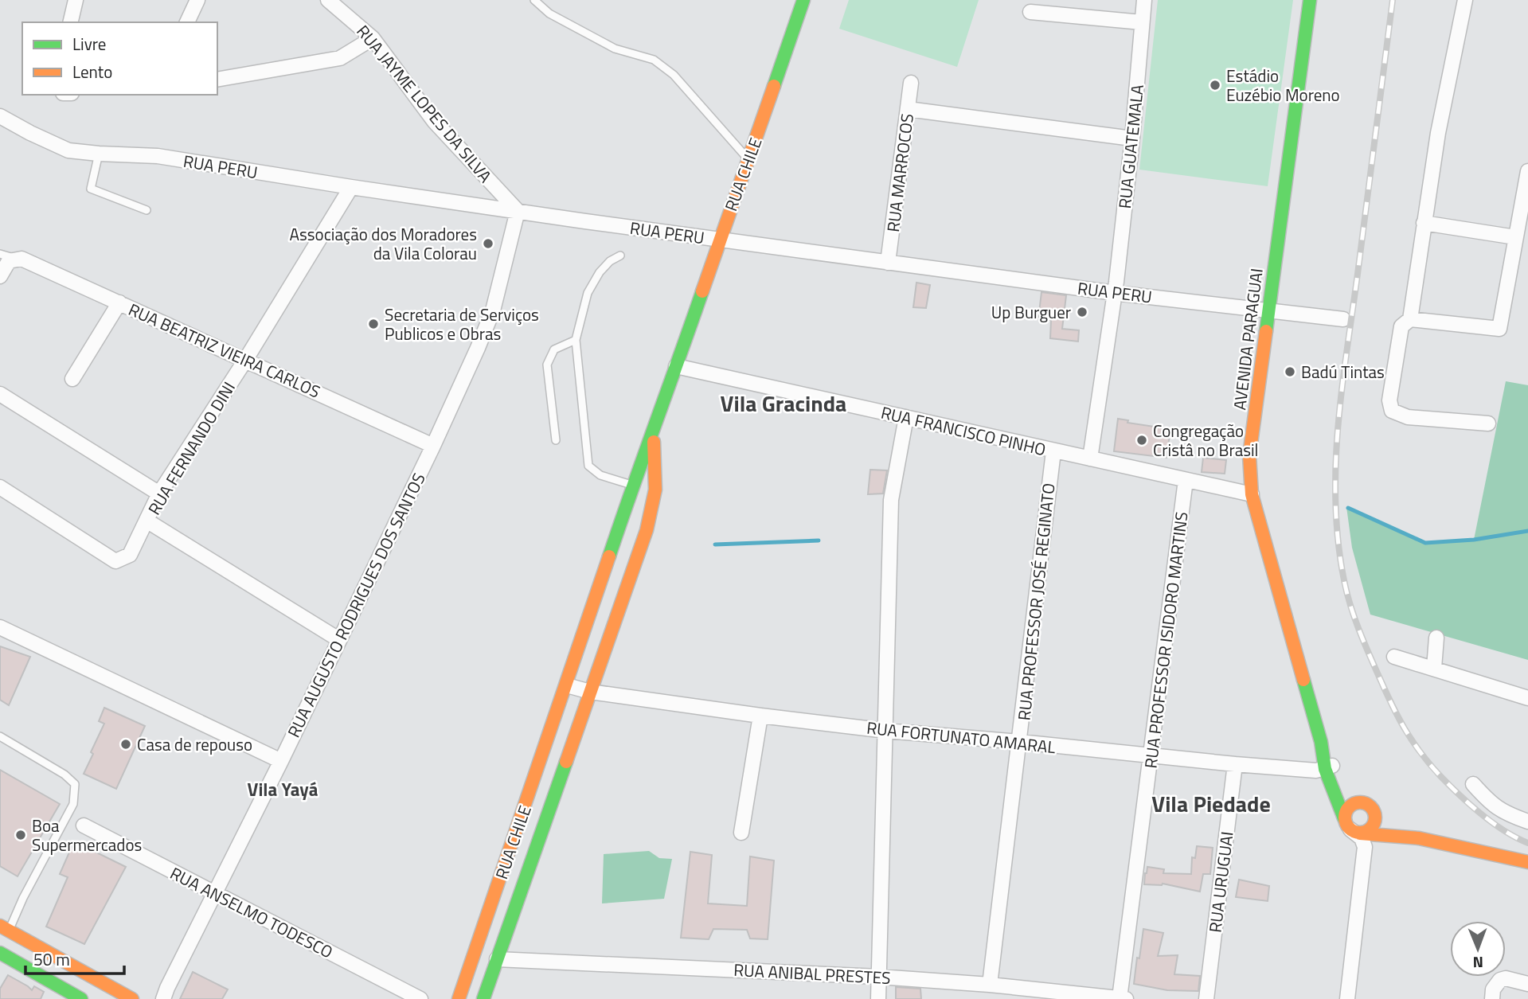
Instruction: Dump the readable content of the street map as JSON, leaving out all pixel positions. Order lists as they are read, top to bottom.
{
  "streets": {
    "main road": ["RUA CHILE", "AVENIDA PARAGUAI"],
    "street": [
      "RUA JAYME LOPES DA SILVA",
      "RUA GUATEMALA",
      "RUA PERU",
      "RUA MARROCOS",
      "RUA BEATRIZ VIEIRA CARLOS",
      "RUA FRANCISCO PINHO",
      "RUA FERNANDO DINI",
      "RUA PROFESSOR JOSÉ REGINATO",
      "RUA AUGUSTO RODRIGUES DOS SANTOS",
      "RUA PROFESSOR ISIDORO MARTINS",
      "RUA FORTUNATO AMARAL",
      "RUA URUGUAI",
      "RUA ANSELMO TODESCO",
      "RUA ANIBAL PRESTES"
    ]
  },
  "crossings": [
    ["RUA JAYME LOPES DA SILVA", "RUA PERU"],
    ["RUA JAYME LOPES DA SILVA", "RUA AUGUSTO RODRIGUES DOS SANTOS"],
    ["RUA GUATEMALA", "RUA PERU"],
    ["RUA GUATEMALA", "RUA FRANCISCO PINHO"],
    ["RUA PERU", "RUA MARROCOS"],
    ["RUA PERU", "RUA CHILE"],
    ["RUA PERU", "AVENIDA PARAGUAI"],
    ["RUA PERU", "RUA FERNANDO DINI"],
    ["RUA PERU", "RUA AUGUSTO RODRIGUES DOS SANTOS"],
    ["RUA CHILE", "RUA FRANCISCO PINHO"],
    ["RUA CHILE", "RUA FORTUNATO AMARAL"],
    ["RUA CHILE", "RUA ANIBAL PRESTES"],
    ["AVENIDA PARAGUAI", "RUA FRANCISCO PINHO"],
    ["AVENIDA PARAGUAI", "RUA FORTUNATO AMARAL"],
    ["RUA BEATRIZ VIEIRA CARLOS", "RUA FERNANDO DINI"],
    ["RUA BEATRIZ VIEIRA CARLOS", "RUA AUGUSTO RODRIGUES DOS SANTOS"],
    ["RUA FRANCISCO PINHO", "RUA PROFESSOR JOSÉ REGINATO"],
    ["RUA FRANCISCO PINHO", "RUA PROFESSOR ISIDORO MARTINS"],
    ["RUA PROFESSOR JOSÉ REGINATO", "RUA FORTUNATO AMARAL"],
    ["RUA PROFESSOR JOSÉ REGINATO", "RUA ANIBAL PRESTES"],
    ["RUA AUGUSTO RODRIGUES DOS SANTOS", "RUA ANSELMO TODESCO"],
    ["RUA PROFESSOR ISIDORO MARTINS", "RUA FORTUNATO AMARAL"],
    ["RUA PROFESSOR ISIDORO MARTINS", "RUA ANIBAL PRESTES"],
    ["RUA FORTUNATO AMARAL", "RUA URUGUAI"]
  ],
  "districts": ["Vila Gracinda", "Vila Yayá", "Vila Piedade"],
  "places": [
    "Estádio Euzébio Moreno",
    "Associação dos Moradores da Vila Colorau",
    "Up Burguer",
    "Secretaria de Serviços Publicos e Obras",
    "Badú Tintas",
    "Congregação Cristâ no Brasil",
    "Casa de repouso",
    "Boa Supermercados"
  ],
  "legend": ["Livre", "Lento"],
  "scale_bar": "50 m",
  "north": "bottom"
}
